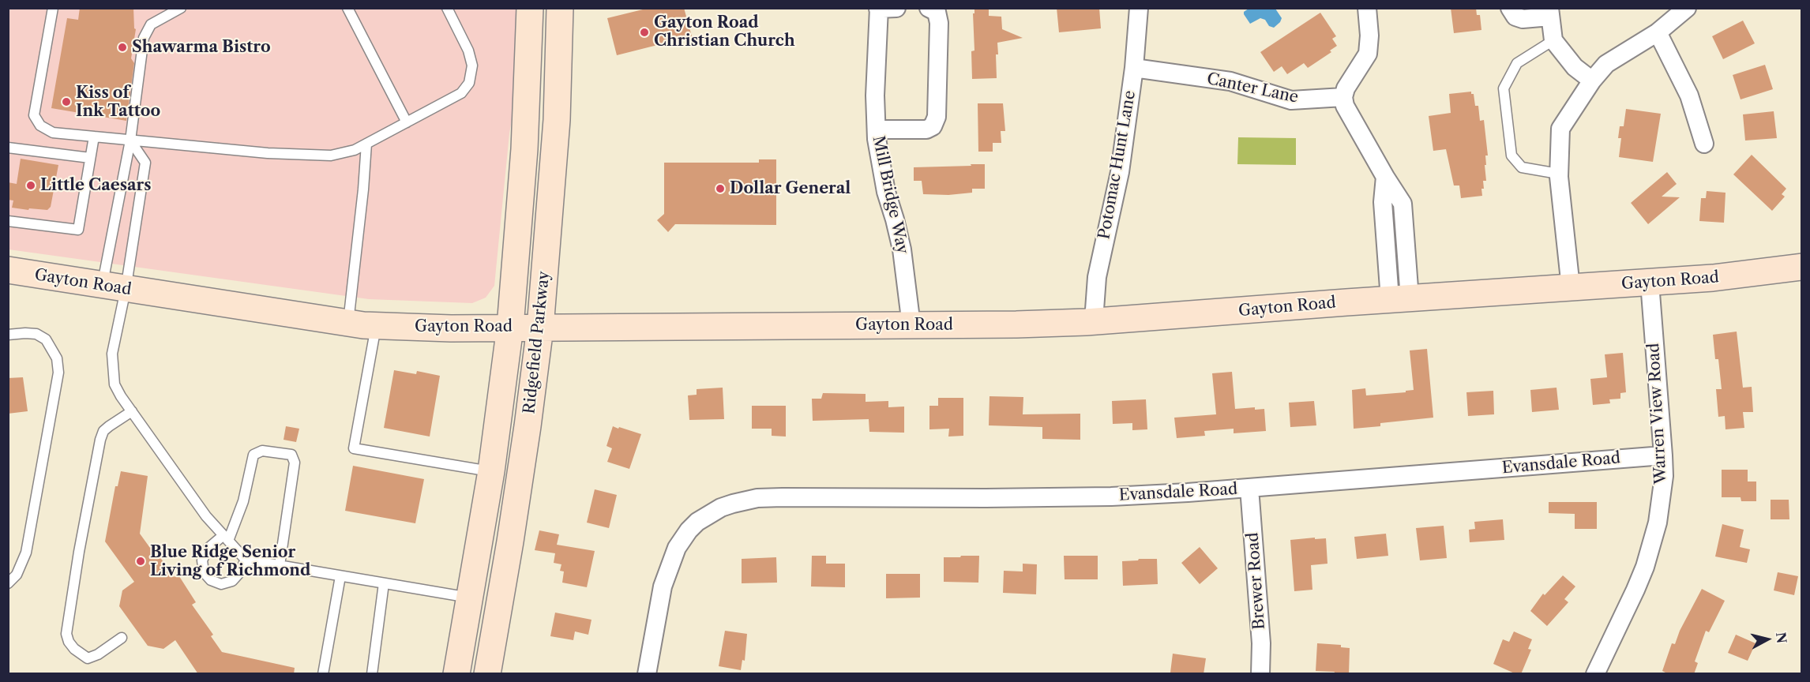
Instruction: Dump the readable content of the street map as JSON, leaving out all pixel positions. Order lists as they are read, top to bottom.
{
  "streets": {
    "street": [
      "Canter Lane",
      "Potomac Hunt Lane",
      "Mill Bridge Way",
      "Gayton Road",
      "Ridgefield Parkway",
      "Warren View Road",
      "Evansdale Road",
      "Brewer Road"
    ]
  },
  "crossings": [
    ["Canter Lane", "Potomac Hunt Lane"],
    ["Potomac Hunt Lane", "Gayton Road"],
    ["Mill Bridge Way", "Gayton Road"],
    ["Gayton Road", "Ridgefield Parkway"],
    ["Gayton Road", "Warren View Road"],
    ["Warren View Road", "Evansdale Road"],
    ["Evansdale Road", "Brewer Road"]
  ],
  "places": [
    "Gayton Road Christian Church",
    "Shawarma Bistro",
    "Kiss of Ink Tattoo",
    "Little Caesars",
    "Dollar General",
    "Blue Ridge Senior Living of Richmond"
  ],
  "north": "right"
}
